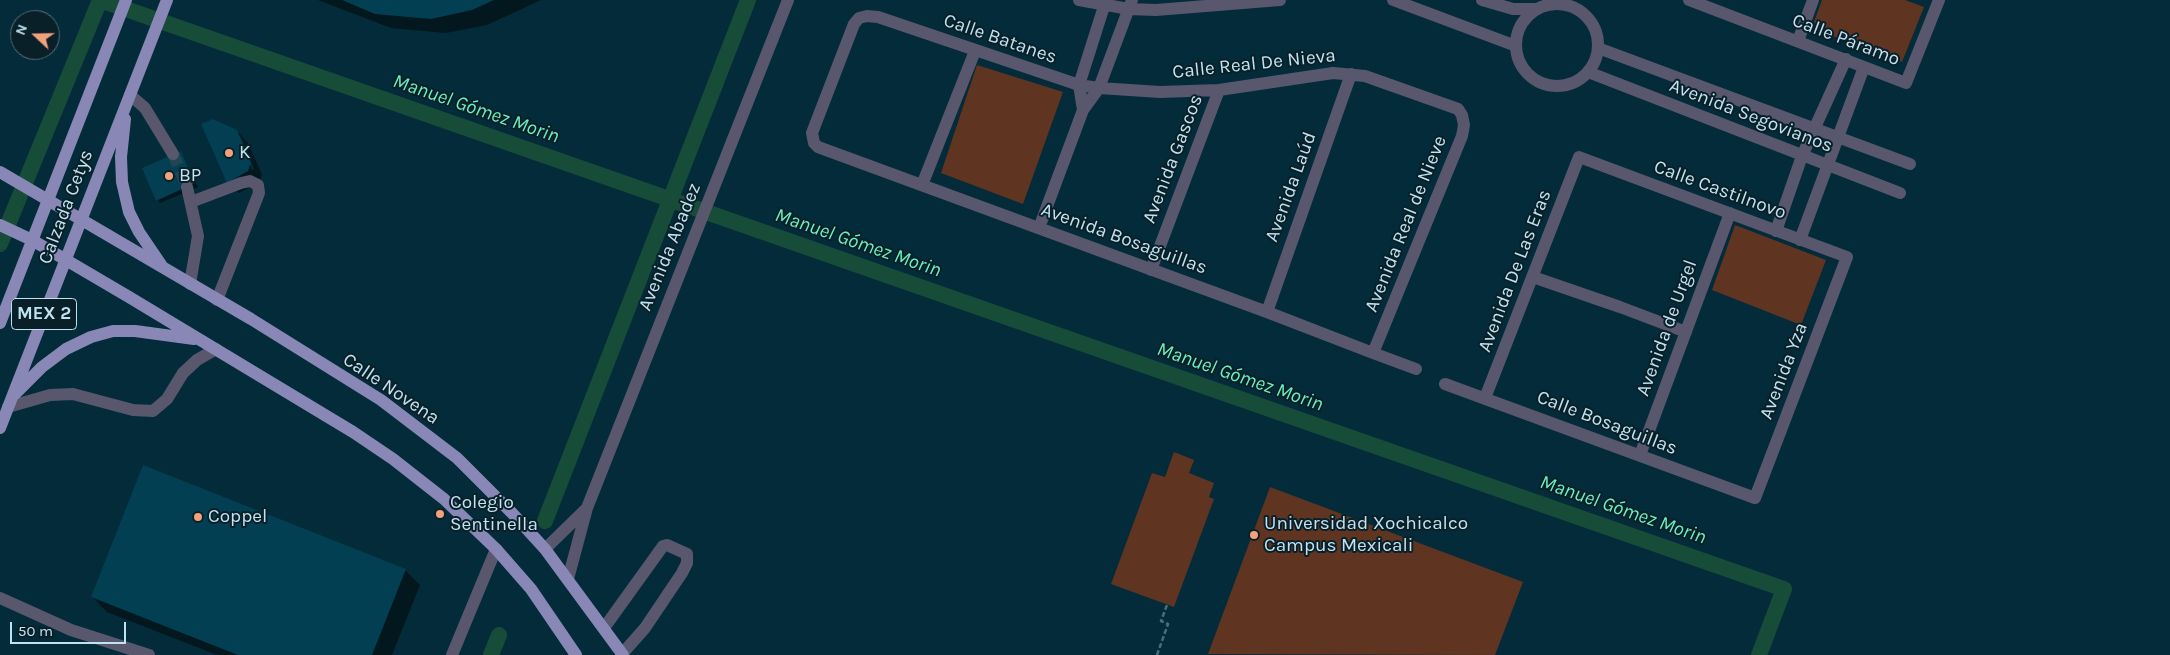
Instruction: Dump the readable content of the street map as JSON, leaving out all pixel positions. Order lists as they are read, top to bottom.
{
  "streets": {
    "main road": ["Calzada Cetys", "MEX 2", "Calle Novena"],
    "street": [
      "Calle Batanes",
      "Calle Páramo",
      "Calle Real De Nieva",
      "Avenida Segovianos",
      "Avenida Gascos",
      "Avenida Laúd",
      "Calle Castilnovo",
      "Avenida Real de Nieve",
      "Avenida Bosaguillas",
      "Avenida Abadez",
      "Avenida De Las Eras",
      "Avenida de Urgel",
      "Avenida Yza",
      "Calle Bosaguillas"
    ]
  },
  "crossings": [
    ["Calle Batanes", "Calle Real De Nieva"],
    ["Calle Batanes", "Avenida Bosaguillas"],
    ["Calle Real De Nieva", "Avenida Gascos"],
    ["Calle Real De Nieva", "Avenida Laúd"],
    ["Calle Real De Nieva", "Avenida Real de Nieve"],
    ["Avenida Gascos", "Avenida Bosaguillas"],
    ["Avenida Laúd", "Avenida Bosaguillas"],
    ["Calle Castilnovo", "Avenida De Las Eras"],
    ["Calle Castilnovo", "Avenida de Urgel"],
    ["Calle Castilnovo", "Avenida Yza"],
    ["Calzada Cetys", "Calle Novena"],
    ["Avenida Real de Nieve", "Avenida Bosaguillas"],
    ["Avenida Abadez", "Calle Novena"],
    ["Avenida De Las Eras", "Calle Bosaguillas"],
    ["Avenida de Urgel", "Calle Bosaguillas"],
    ["Avenida Yza", "Calle Bosaguillas"]
  ],
  "water": ["Manuel Gómez Morin"],
  "places": [
    "K",
    "BP",
    "Colegio Sentinella",
    "Coppel",
    "Universidad Xochicalco Campus Mexicali"
  ],
  "scale_bar": "50 m",
  "north": "left"
}
